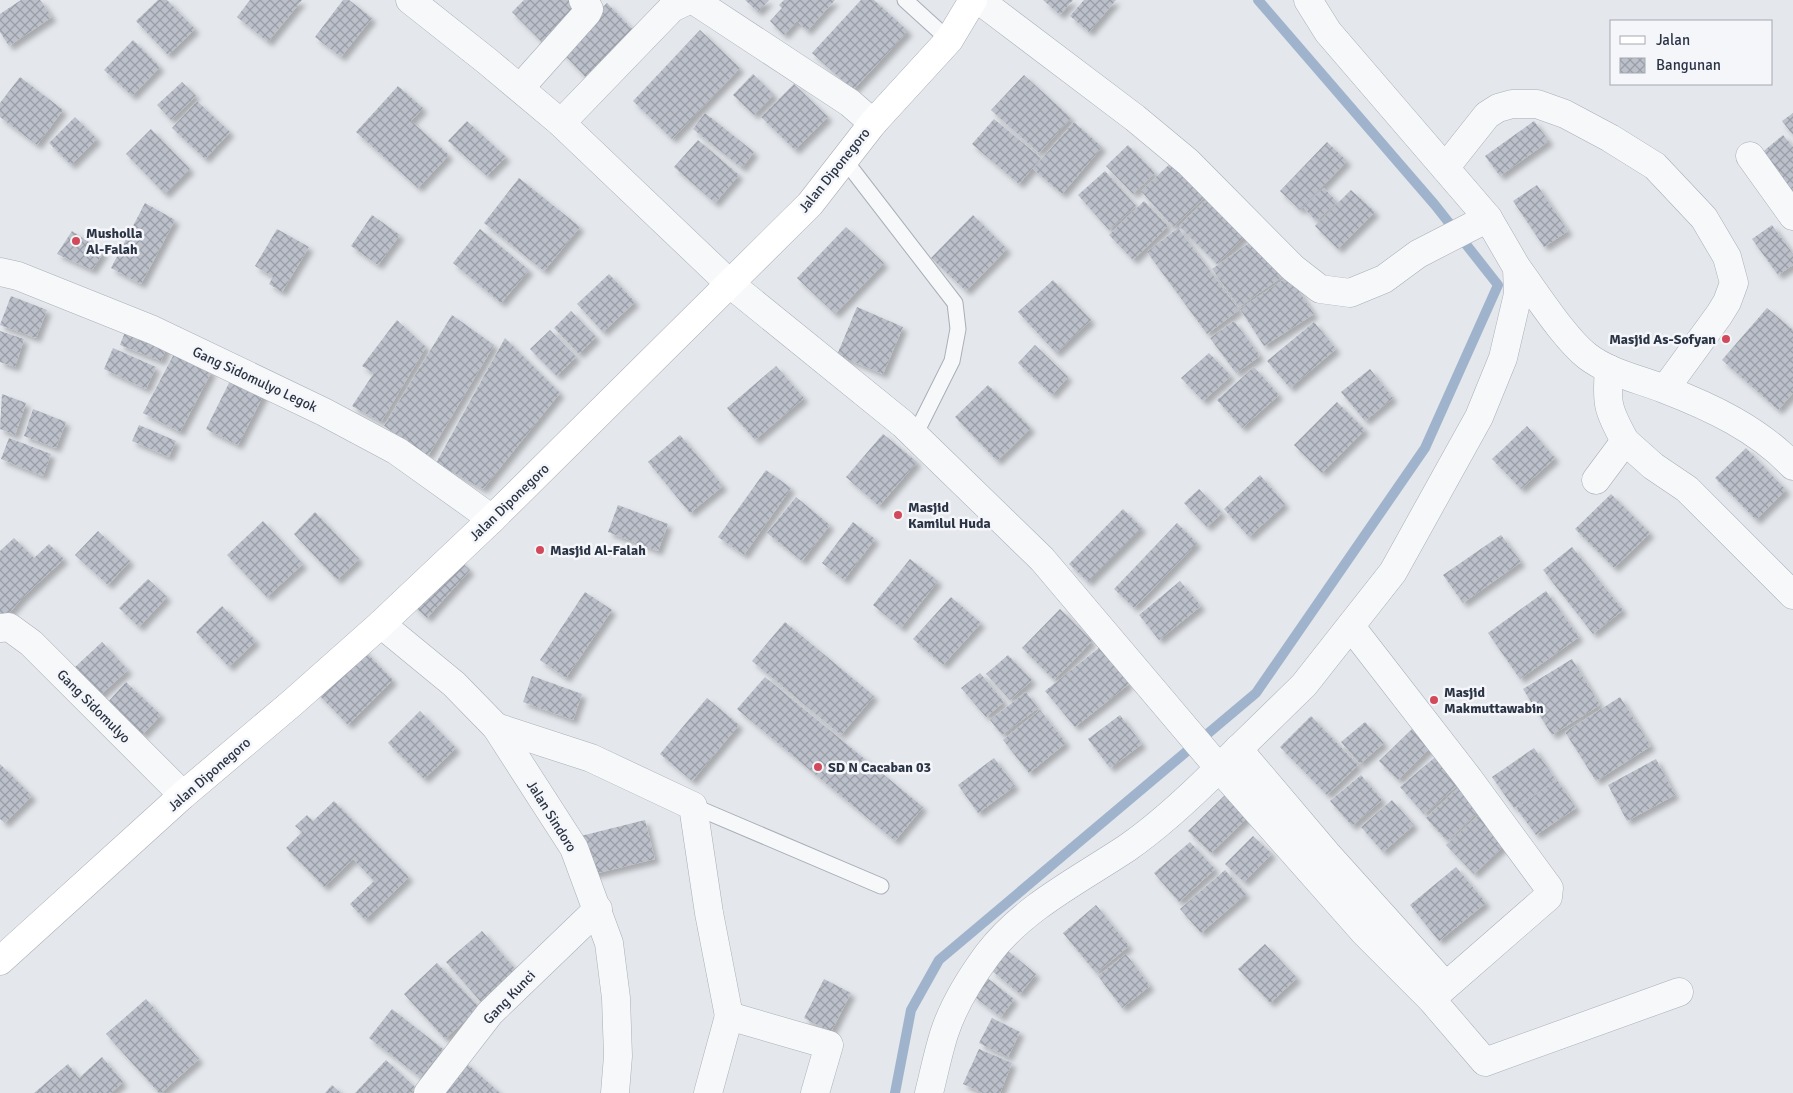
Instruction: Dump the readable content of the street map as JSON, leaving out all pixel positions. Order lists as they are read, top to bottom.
{
  "streets": {
    "main road": ["Jalan Diponegoro"],
    "street": [
      "Gang Sidomulyo Legok",
      "Gang Sidomulyo",
      "Jalan Sindoro",
      "Gang Kunci"
    ]
  },
  "crossings": [
    ["Jalan Diponegoro", "Gang Sidomulyo Legok"],
    ["Jalan Diponegoro", "Gang Sidomulyo"],
    ["Jalan Diponegoro", "Jalan Sindoro"],
    ["Jalan Sindoro", "Gang Kunci"]
  ],
  "places": [
    "Musholla Al-Falah",
    "Masjid As-Sofyan",
    "Masjid Kamilul Huda",
    "Masjid Al-Falah",
    "Masjid Makmuttawabin",
    "SD N Cacaban 03"
  ],
  "legend": ["Jalan", "Bangunan"]
}
